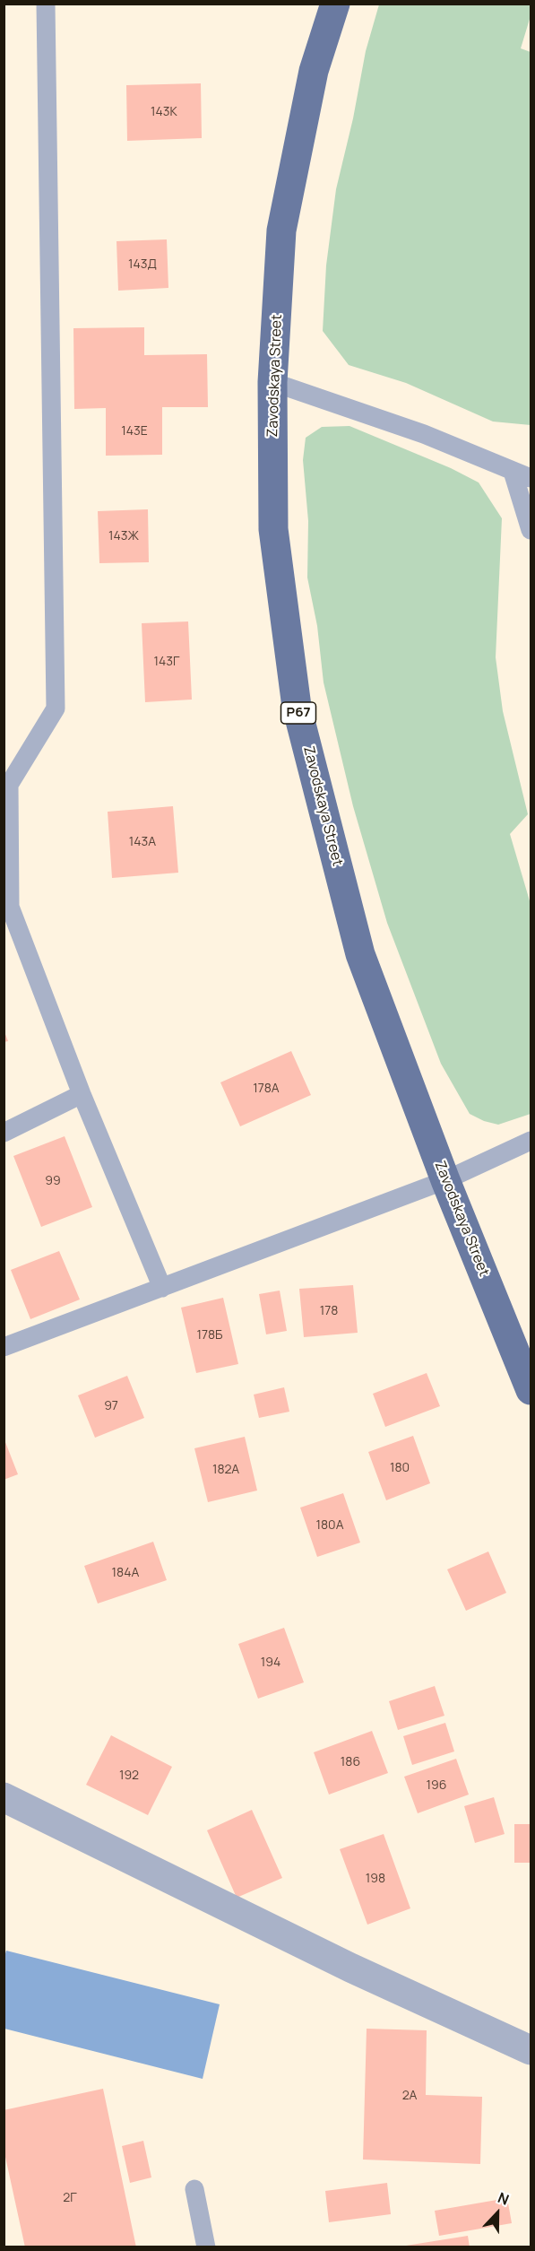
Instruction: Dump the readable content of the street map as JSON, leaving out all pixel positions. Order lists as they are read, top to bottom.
{
  "streets": {
    "main road": ["Zavodskaya Street", "Р67"]
  },
  "house_numbers": [
    "143К",
    "143Д",
    "143Е",
    "143Ж",
    "143Г",
    "143А",
    "178А",
    "99",
    "178",
    "178Б",
    "97",
    "180",
    "182А",
    "180А",
    "184А",
    "194",
    "186",
    "192",
    "196",
    "198",
    "2А",
    "2Г"
  ],
  "north": "top"
}
